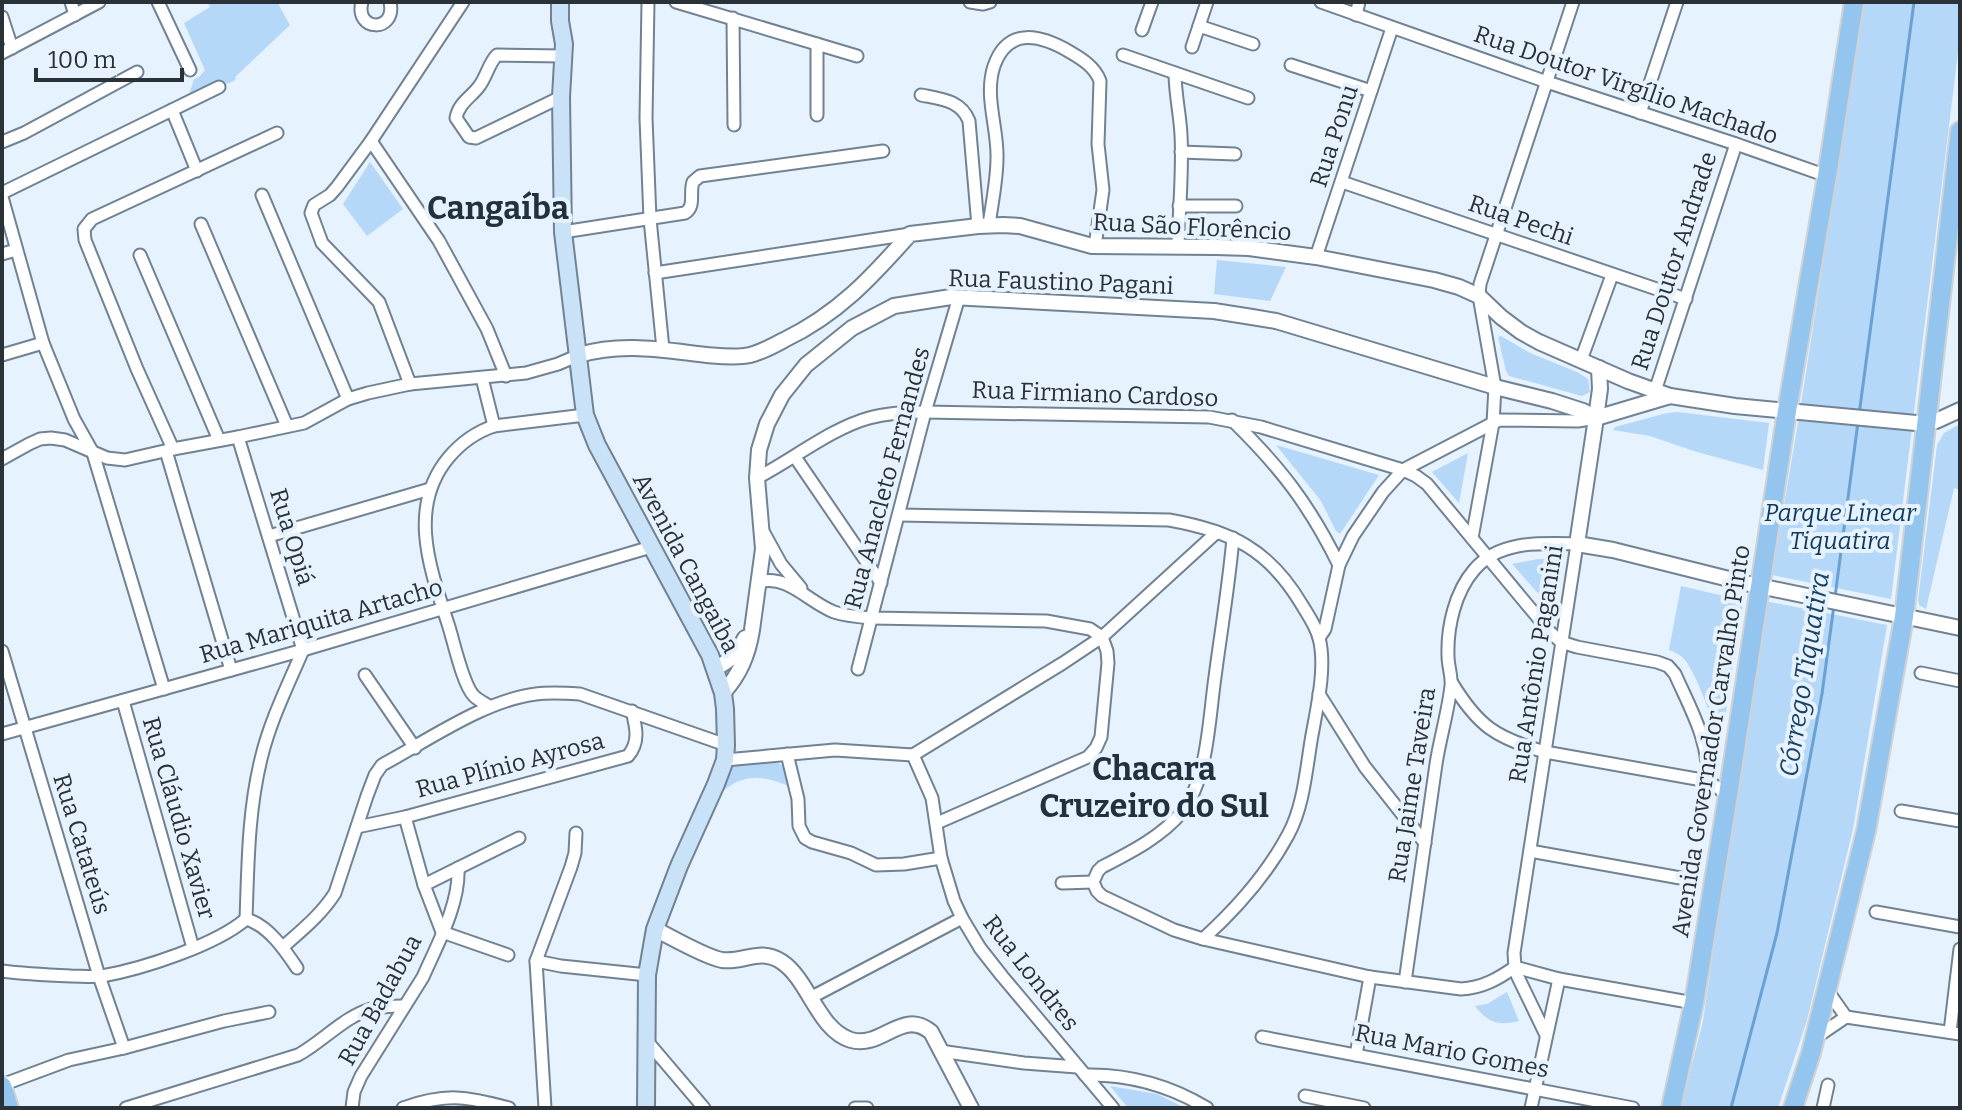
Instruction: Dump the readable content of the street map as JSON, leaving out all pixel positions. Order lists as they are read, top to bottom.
{
  "streets": {
    "main road": ["Avenida Cangaíba", "Avenida Governador Carvalho Pinto"],
    "street": [
      "Rua Doutor Virgílio Machado",
      "Rua Ponu",
      "Rua Pechi",
      "Rua São Florêncio",
      "Rua Doutor Andrade",
      "Rua Faustino Pagani",
      "Rua Firmiano Cardoso",
      "Rua Anacleto Fernandes",
      "Rua Opiá",
      "Rua Mariquita Artacho",
      "Rua Antônio Paganini",
      "Rua Plínio Ayrosa",
      "Rua Jaime Taveira",
      "Rua Cláudio Xavier",
      "Rua Catateús",
      "Rua Londres",
      "Rua Badabua",
      "Rua Mario Gomes"
    ]
  },
  "crossings": [
    ["Rua Doutor Virgílio Machado", "Rua Ponu"],
    ["Rua Doutor Virgílio Machado", "Rua Doutor Andrade"],
    ["Rua Doutor Virgílio Machado", "Avenida Governador Carvalho Pinto"],
    ["Rua Ponu", "Rua Pechi"],
    ["Rua Ponu", "Rua São Florêncio"],
    ["Rua Pechi", "Rua Doutor Andrade"],
    ["Rua São Florêncio", "Rua Doutor Andrade"],
    ["Rua São Florêncio", "Rua Antônio Paganini"],
    ["Rua São Florêncio", "Avenida Governador Carvalho Pinto"],
    ["Rua Faustino Pagani", "Rua Firmiano Cardoso"],
    ["Rua Faustino Pagani", "Rua Anacleto Fernandes"],
    ["Rua Faustino Pagani", "Avenida Cangaíba"],
    ["Rua Faustino Pagani", "Rua Antônio Paganini"],
    ["Rua Firmiano Cardoso", "Rua Anacleto Fernandes"],
    ["Rua Firmiano Cardoso", "Rua Antônio Paganini"],
    ["Rua Firmiano Cardoso", "Rua Jaime Taveira"],
    ["Rua Opiá", "Rua Mariquita Artacho"],
    ["Avenida Cangaíba", "Rua Mariquita Artacho"],
    ["Rua Mariquita Artacho", "Rua Cláudio Xavier"],
    ["Rua Mariquita Artacho", "Rua Catateús"]
  ],
  "districts": ["Cangaíba", "Chacara Cruzeiro do Sul"],
  "water": ["Córrego Tiquatira"],
  "parks": ["Parque Linear Tiquatira"],
  "scale_bar": "100 m"
}
